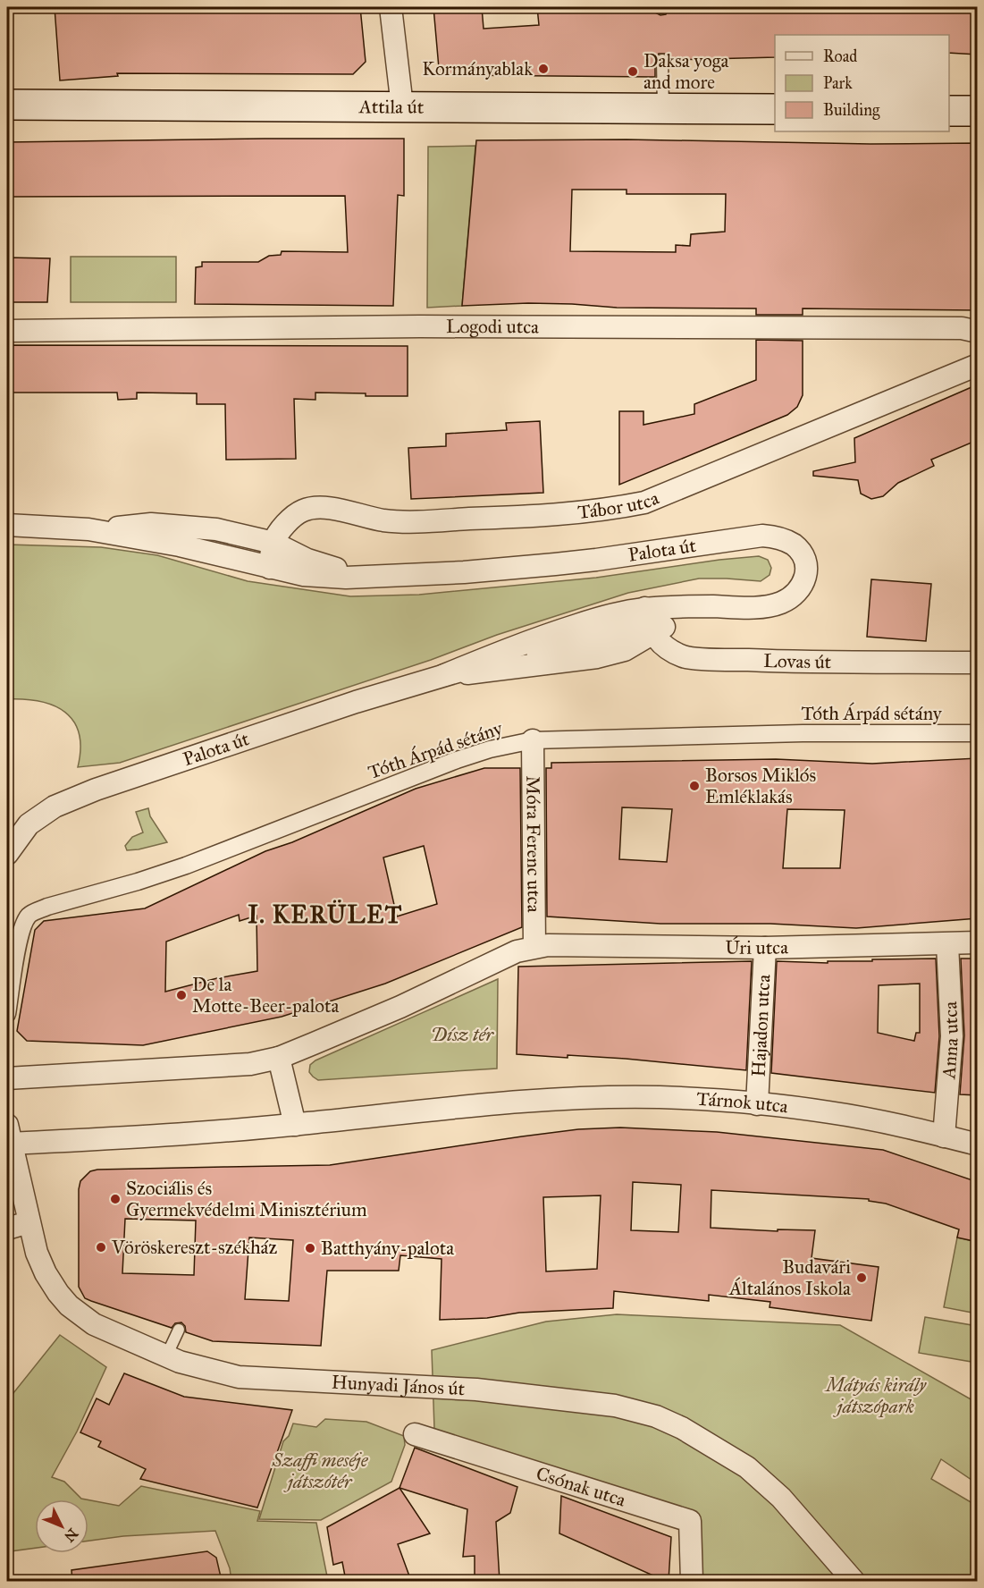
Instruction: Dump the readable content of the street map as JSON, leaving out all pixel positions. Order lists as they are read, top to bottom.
{
  "streets": {
    "main road": ["Attila út"],
    "street": [
      "Logodi utca",
      "Tábor utca",
      "Palota út",
      "Lovas út",
      "Tóth Árpád sétány",
      "Móra Ferenc utca",
      "Úri utca",
      "Hajadon utca",
      "Anna utca",
      "Tárnok utca",
      "Hunyadi János út",
      "Csónak utca"
    ]
  },
  "crossings": [
    ["Tábor utca", "Palota út"],
    ["Palota út", "Lovas út"],
    ["Tóth Árpád sétány", "Móra Ferenc utca"],
    ["Móra Ferenc utca", "Úri utca"],
    ["Úri utca", "Hajadon utca"],
    ["Úri utca", "Anna utca"],
    ["Hajadon utca", "Tárnok utca"],
    ["Anna utca", "Tárnok utca"]
  ],
  "districts": ["I. KERÜLET"],
  "parks": ["Dísz tér", "Mátyás király játszópark", "Szaffi meséje játszótér"],
  "places": [
    "Kormányablak",
    "Daksa yoga and more",
    "Borsos Miklós Emléklakás",
    "De la Motte-Beer-palota",
    "Szociális és Gyermekvédelmi Minisztérium",
    "Vöröskereszt-székház",
    "Batthyány-palota",
    "Budavári Általános Iskola"
  ],
  "legend": ["Road", "Park", "Building"],
  "north": "bottom right"
}
